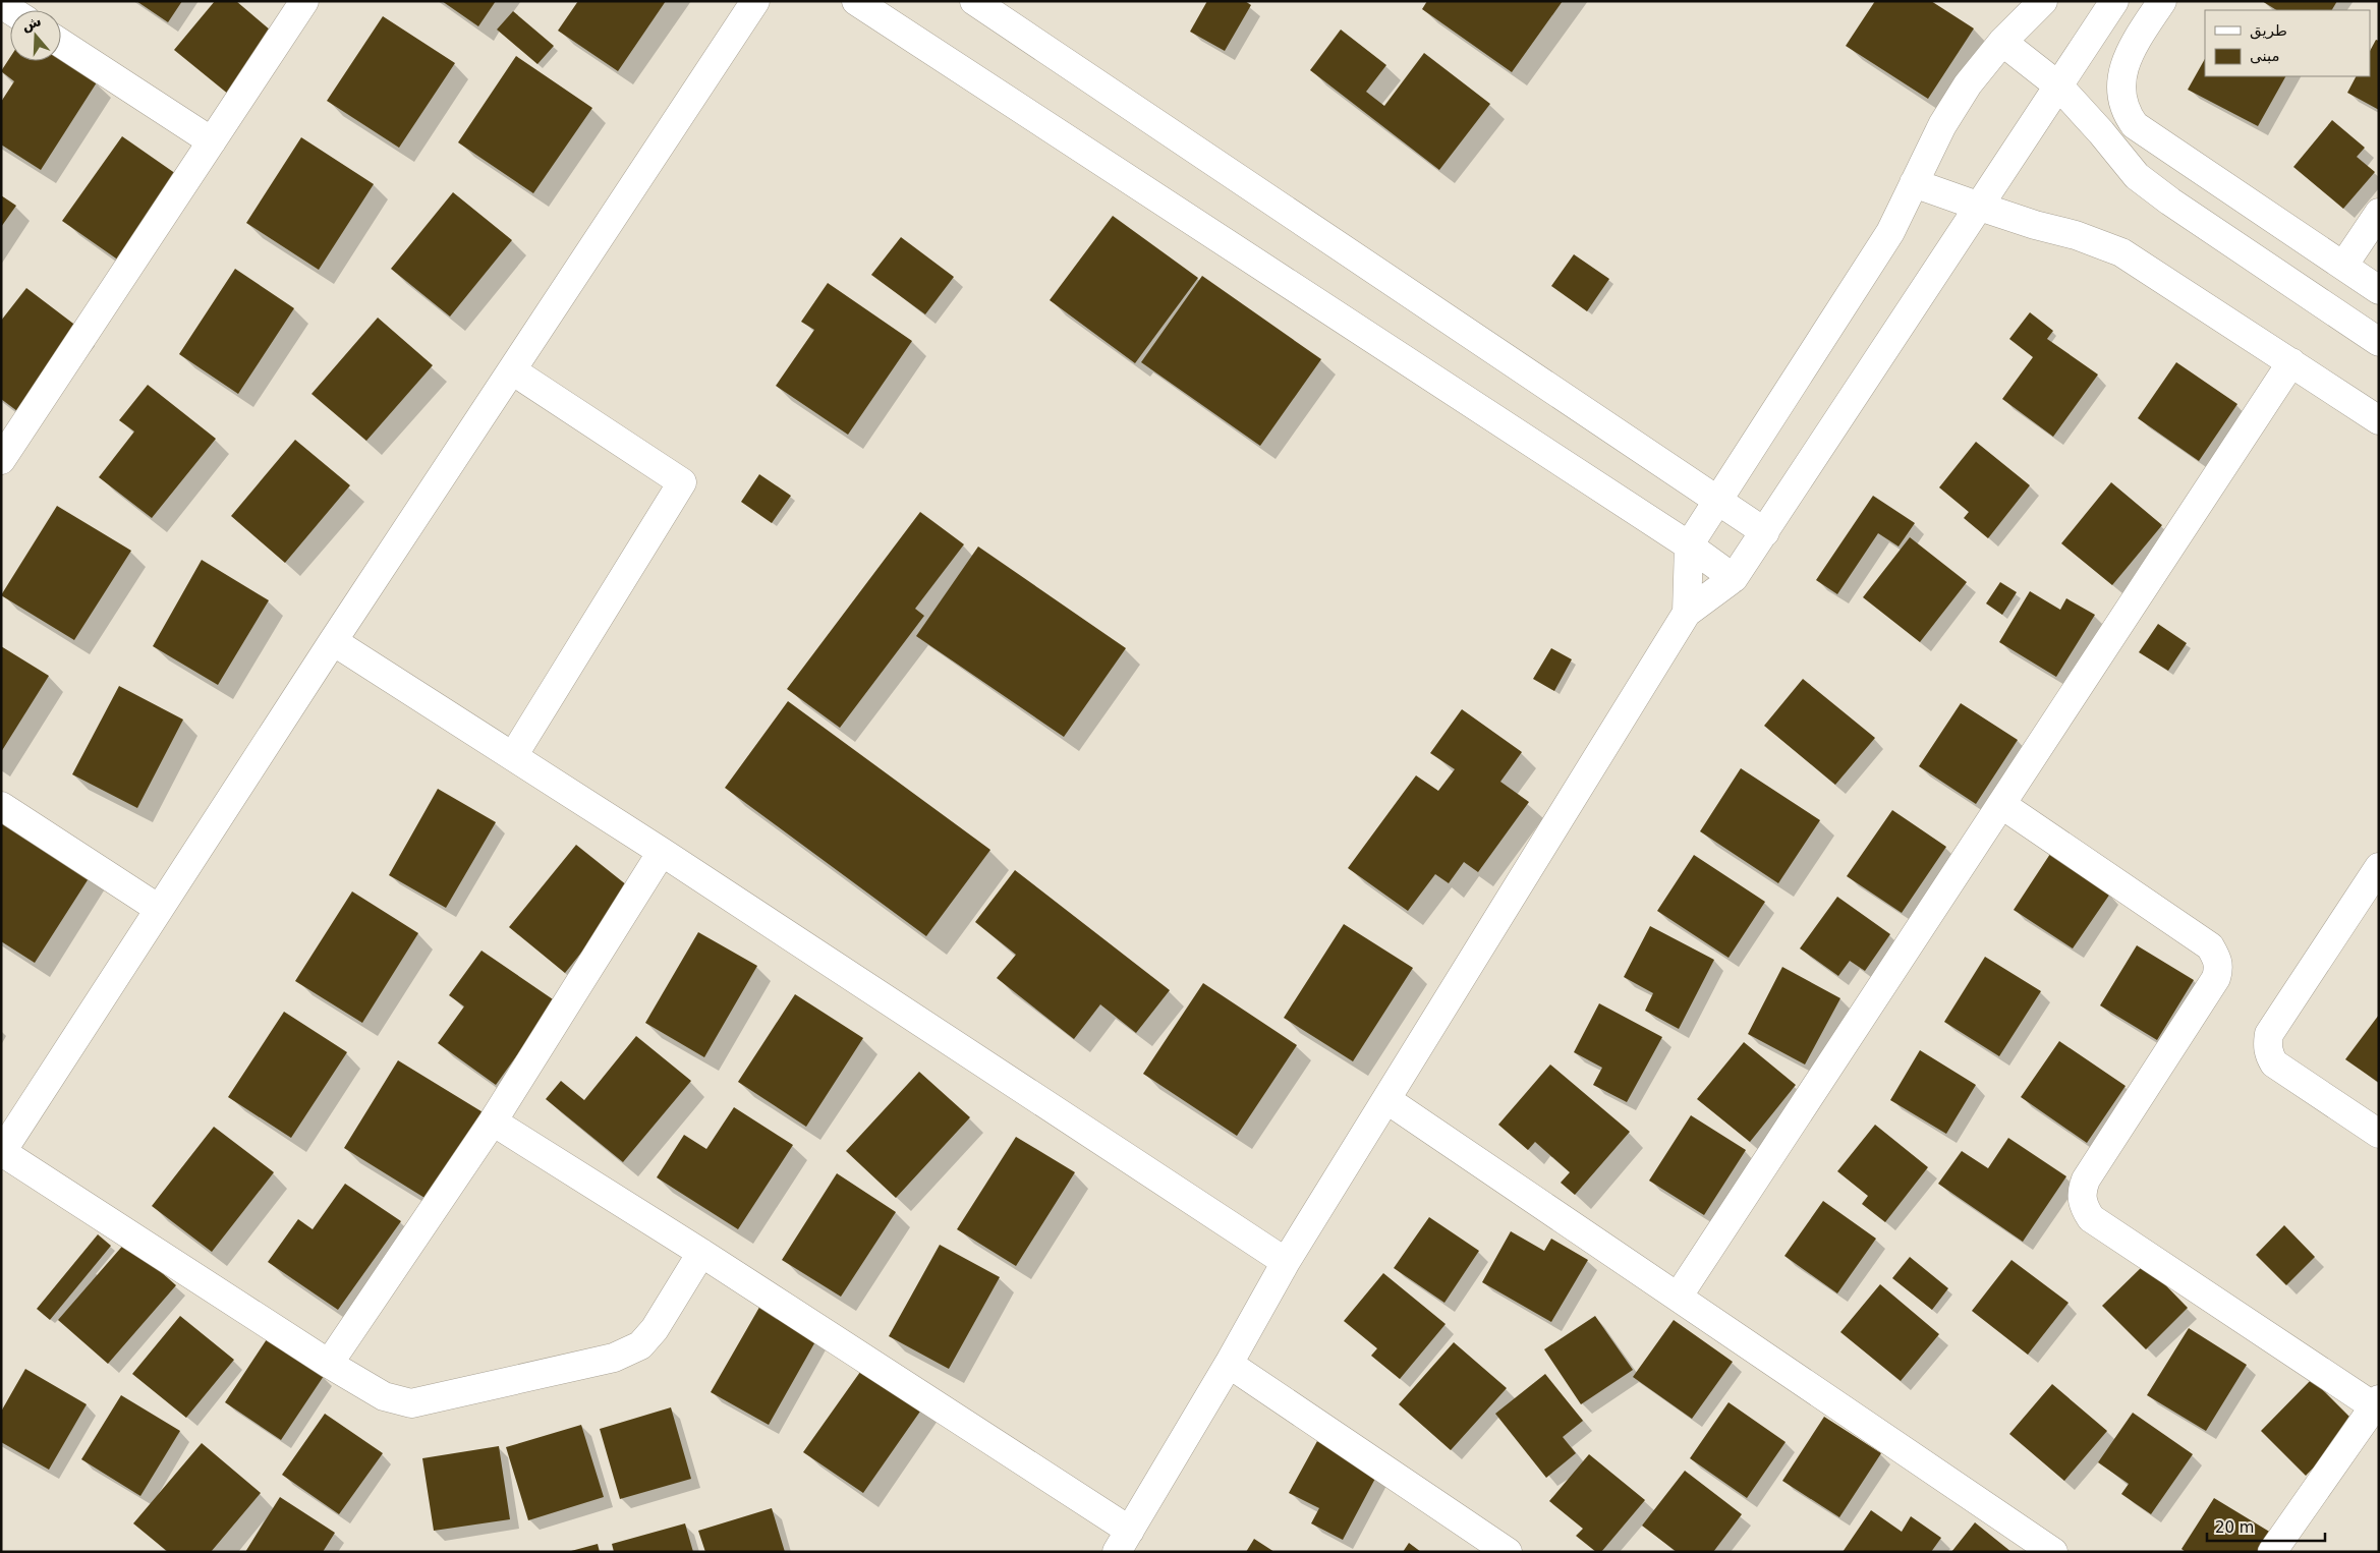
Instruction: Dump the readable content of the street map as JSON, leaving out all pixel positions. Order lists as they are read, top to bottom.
{
  "legend": ["طريق", "مبنى"],
  "scale_bar": "20 m",
  "north": "top"
}
